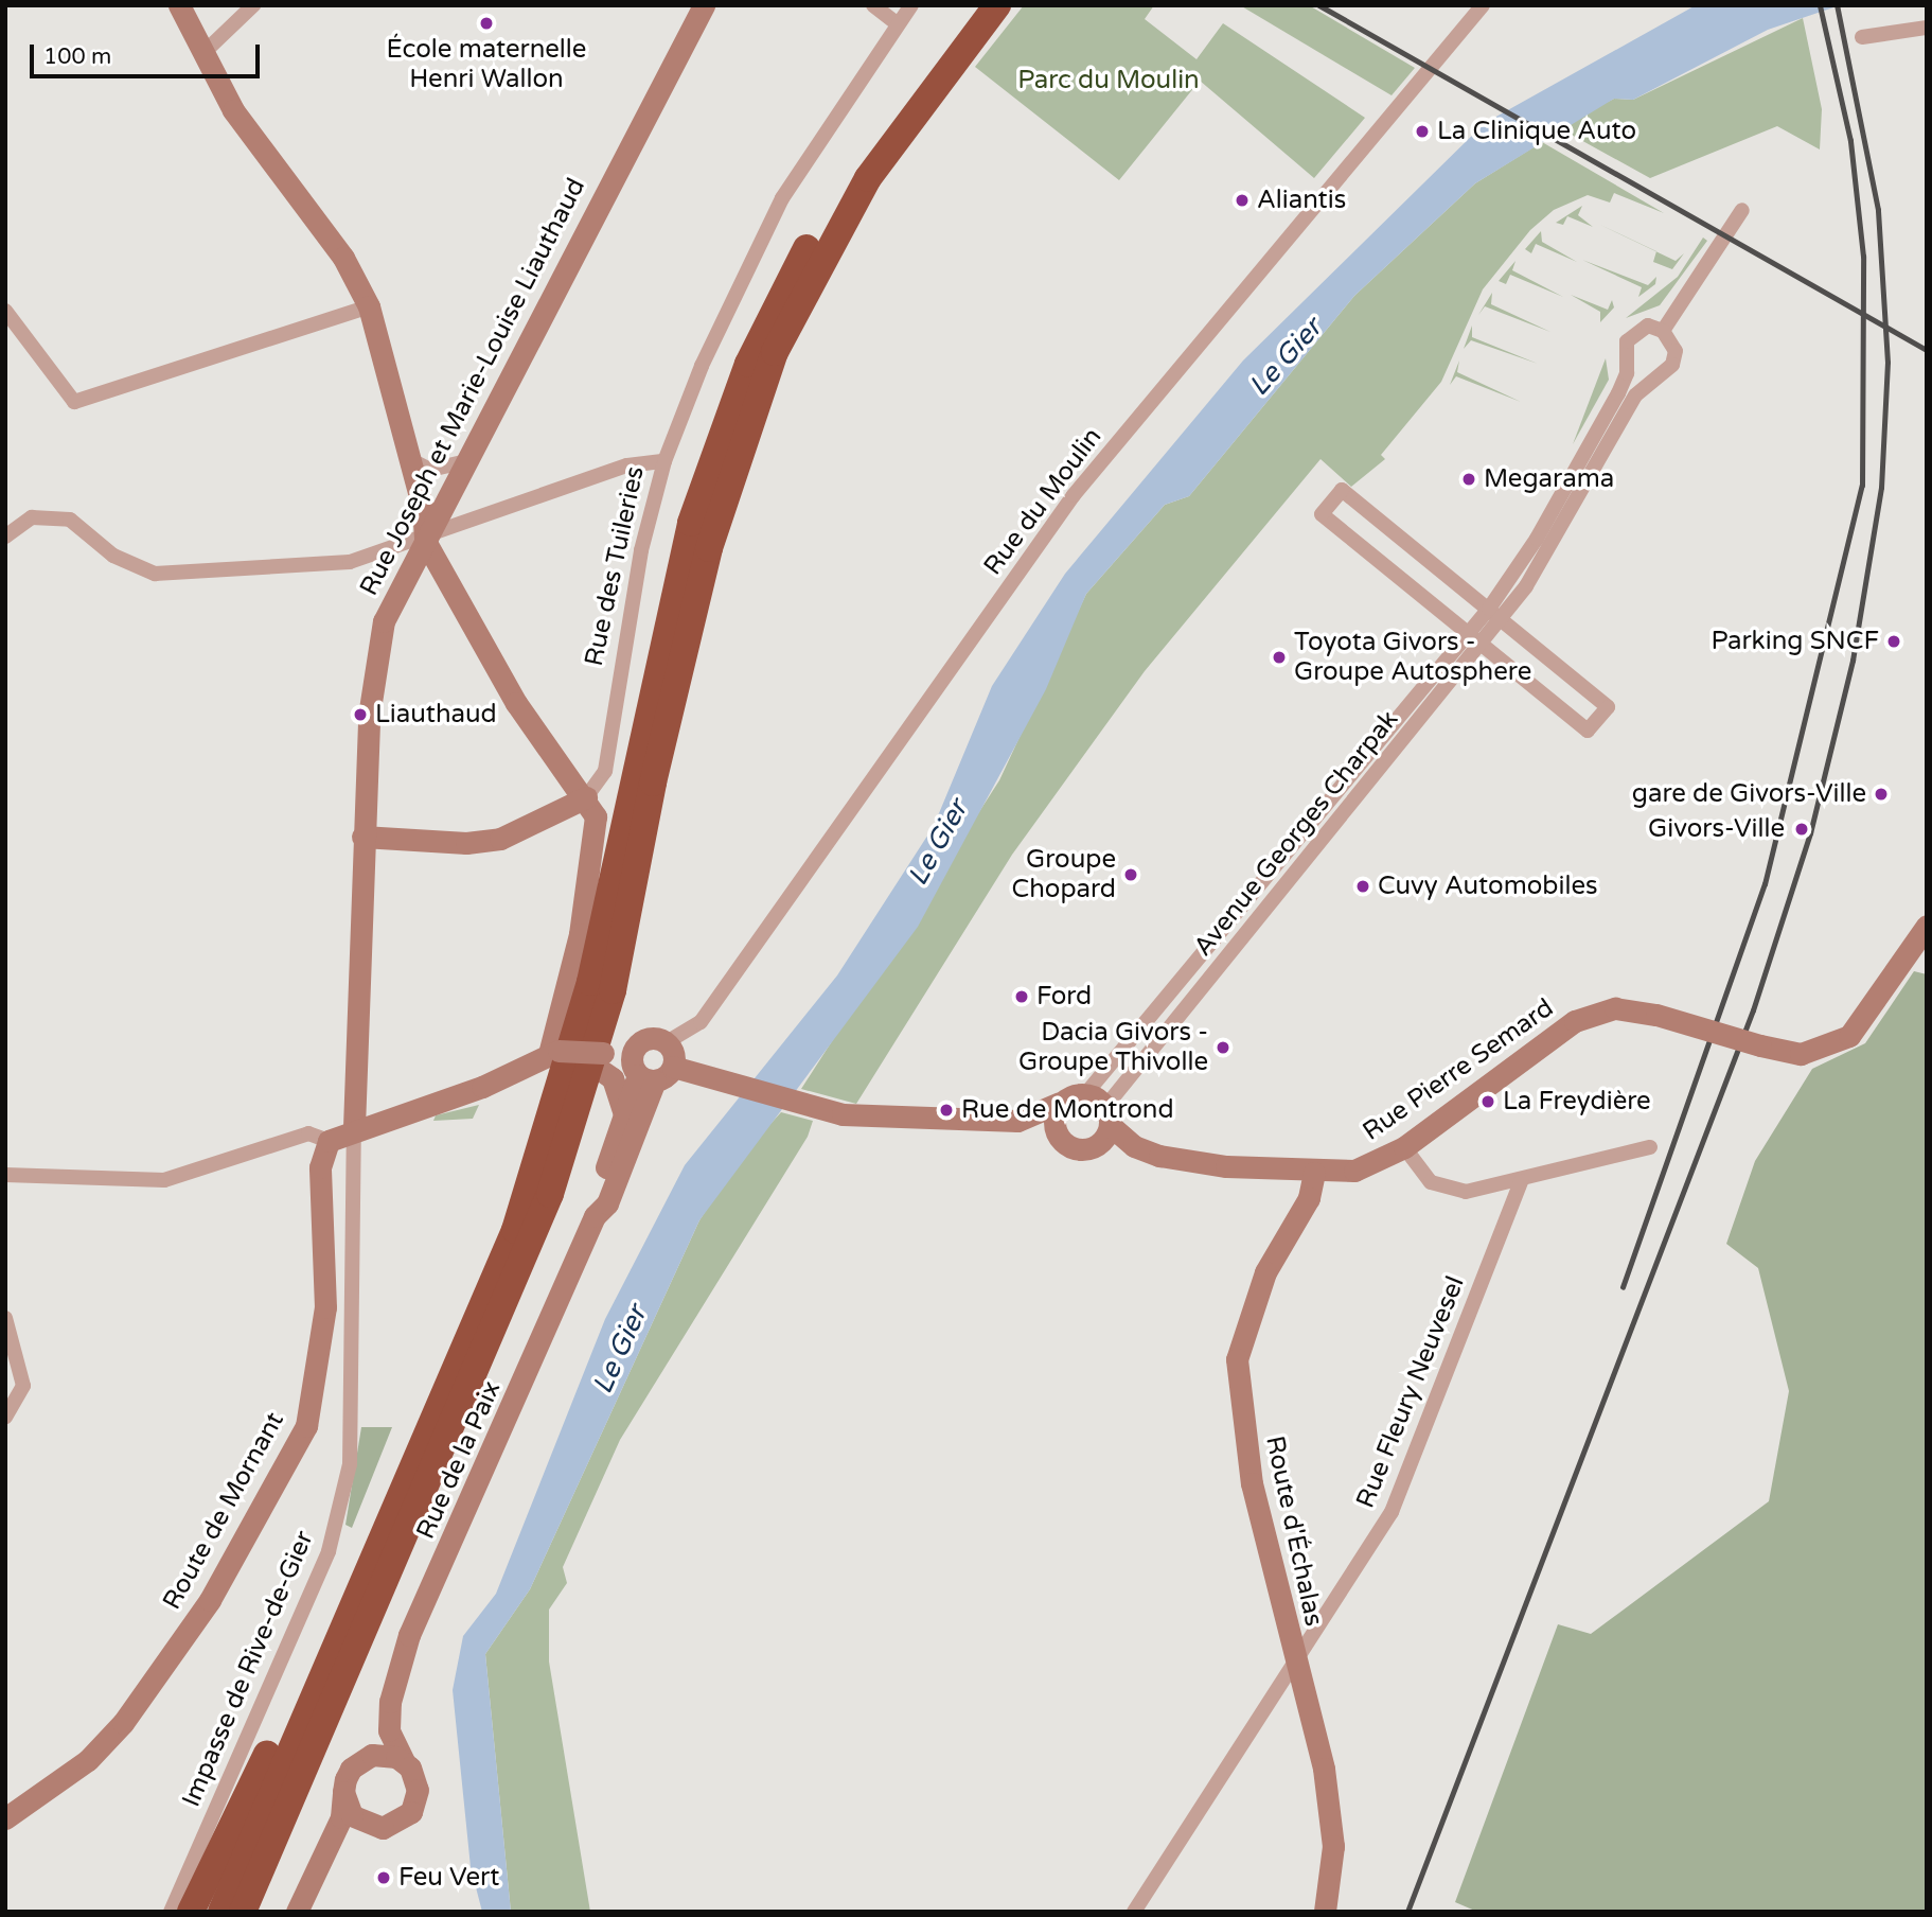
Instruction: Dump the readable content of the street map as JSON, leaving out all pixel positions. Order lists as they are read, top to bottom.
{
  "streets": {
    "main road": [
      "Rue Joseph et Marie-Louise Liauthaud",
      "Rue Pierre Semard",
      "Rue de la Paix",
      "Route de Mornant",
      "Route d'Échalas"
    ],
    "street": [
      "Rue du Moulin",
      "Rue des Tuileries",
      "Avenue Georges Charpak",
      "Rue Fleury Neuvesel",
      "Impasse de Rive-de-Gier"
    ]
  },
  "crossings": [
    ["Rue Joseph et Marie-Louise Liauthaud", "Impasse de Rive-de-Gier"],
    ["Avenue Georges Charpak", "Rue Pierre Semard"],
    ["Rue Pierre Semard", "Route d'Échalas"],
    ["Rue Fleury Neuvesel", "Route d'Échalas"]
  ],
  "water": ["Le Gier"],
  "parks": ["Parc du Moulin"],
  "places": [
    "École maternelle Henri Wallon",
    "La Clinique Auto",
    "Aliantis",
    "Megarama",
    "Parking SNCF",
    "Toyota Givors - Groupe Autosphere",
    "Liauthaud",
    "gare de Givors-Ville",
    "Givors-Ville",
    "Groupe Chopard",
    "Cuvy Automobiles",
    "Ford",
    "Dacia Givors - Groupe Thivolle",
    "La Freydière",
    "Rue de Montrond",
    "Feu Vert"
  ],
  "scale_bar": "100 m"
}
